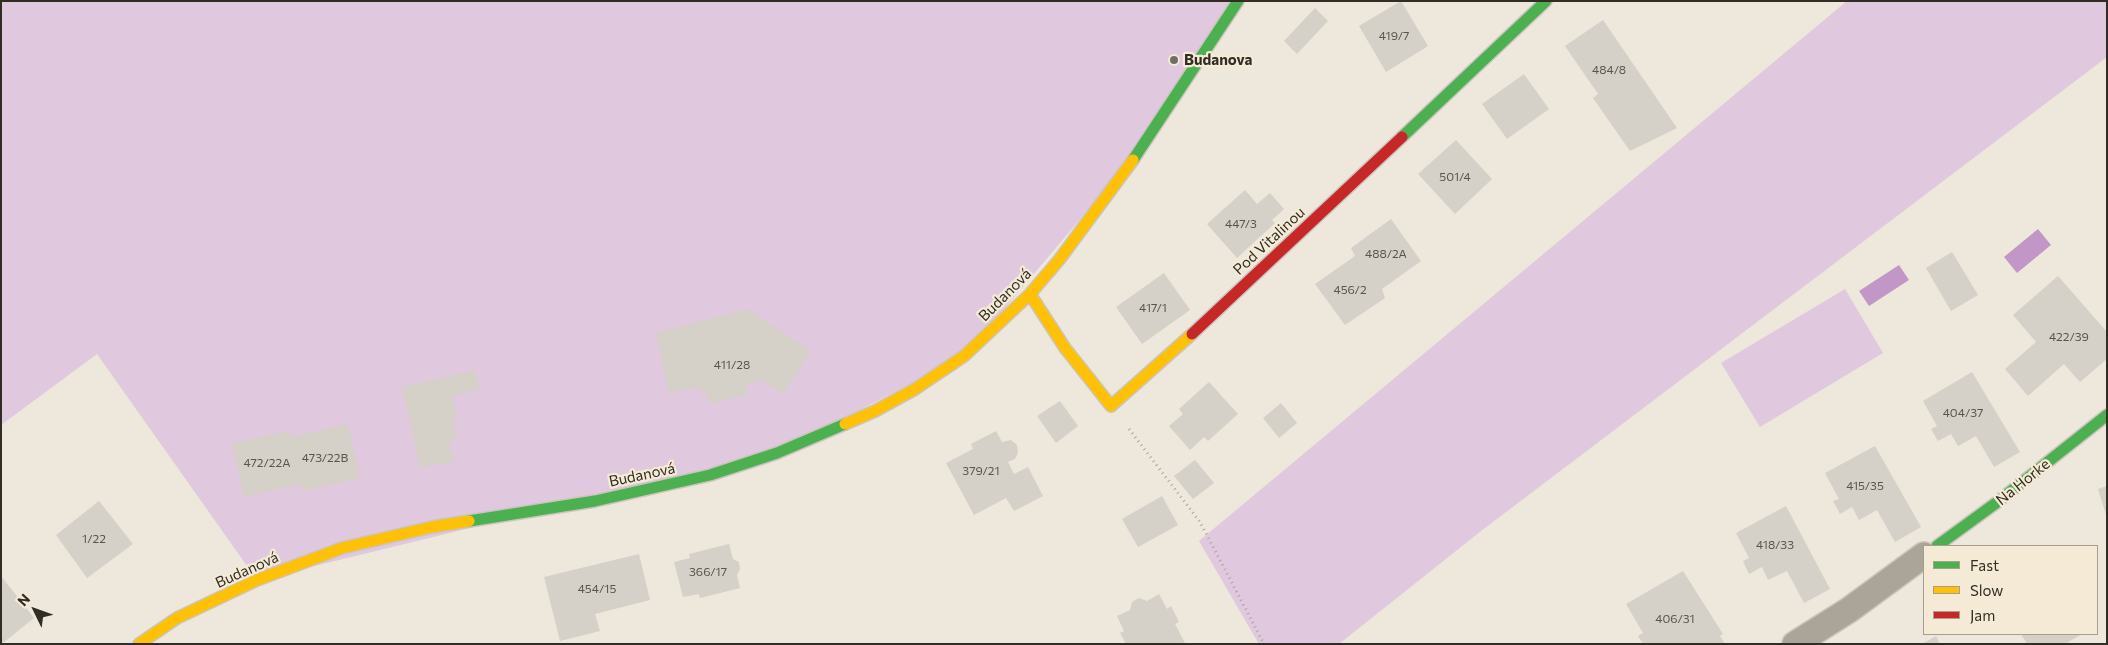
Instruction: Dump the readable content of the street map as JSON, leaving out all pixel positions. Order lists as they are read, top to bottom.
{
  "streets": {
    "street": ["Pod Vitalinou", "Budanová", "Na Horke"]
  },
  "places": ["Budanova"],
  "house_numbers": [
    "419/7",
    "484/8",
    "501/4",
    "447/3",
    "488/2A",
    "456/2",
    "417/1",
    "422/39",
    "411/28",
    "404/37",
    "473/22B",
    "472/22A",
    "379/21",
    "415/35",
    "1/22",
    "418/33",
    "366/17",
    "454/15",
    "406/31"
  ],
  "legend": ["Fast", "Slow", "Jam"],
  "north": "top left"
}
